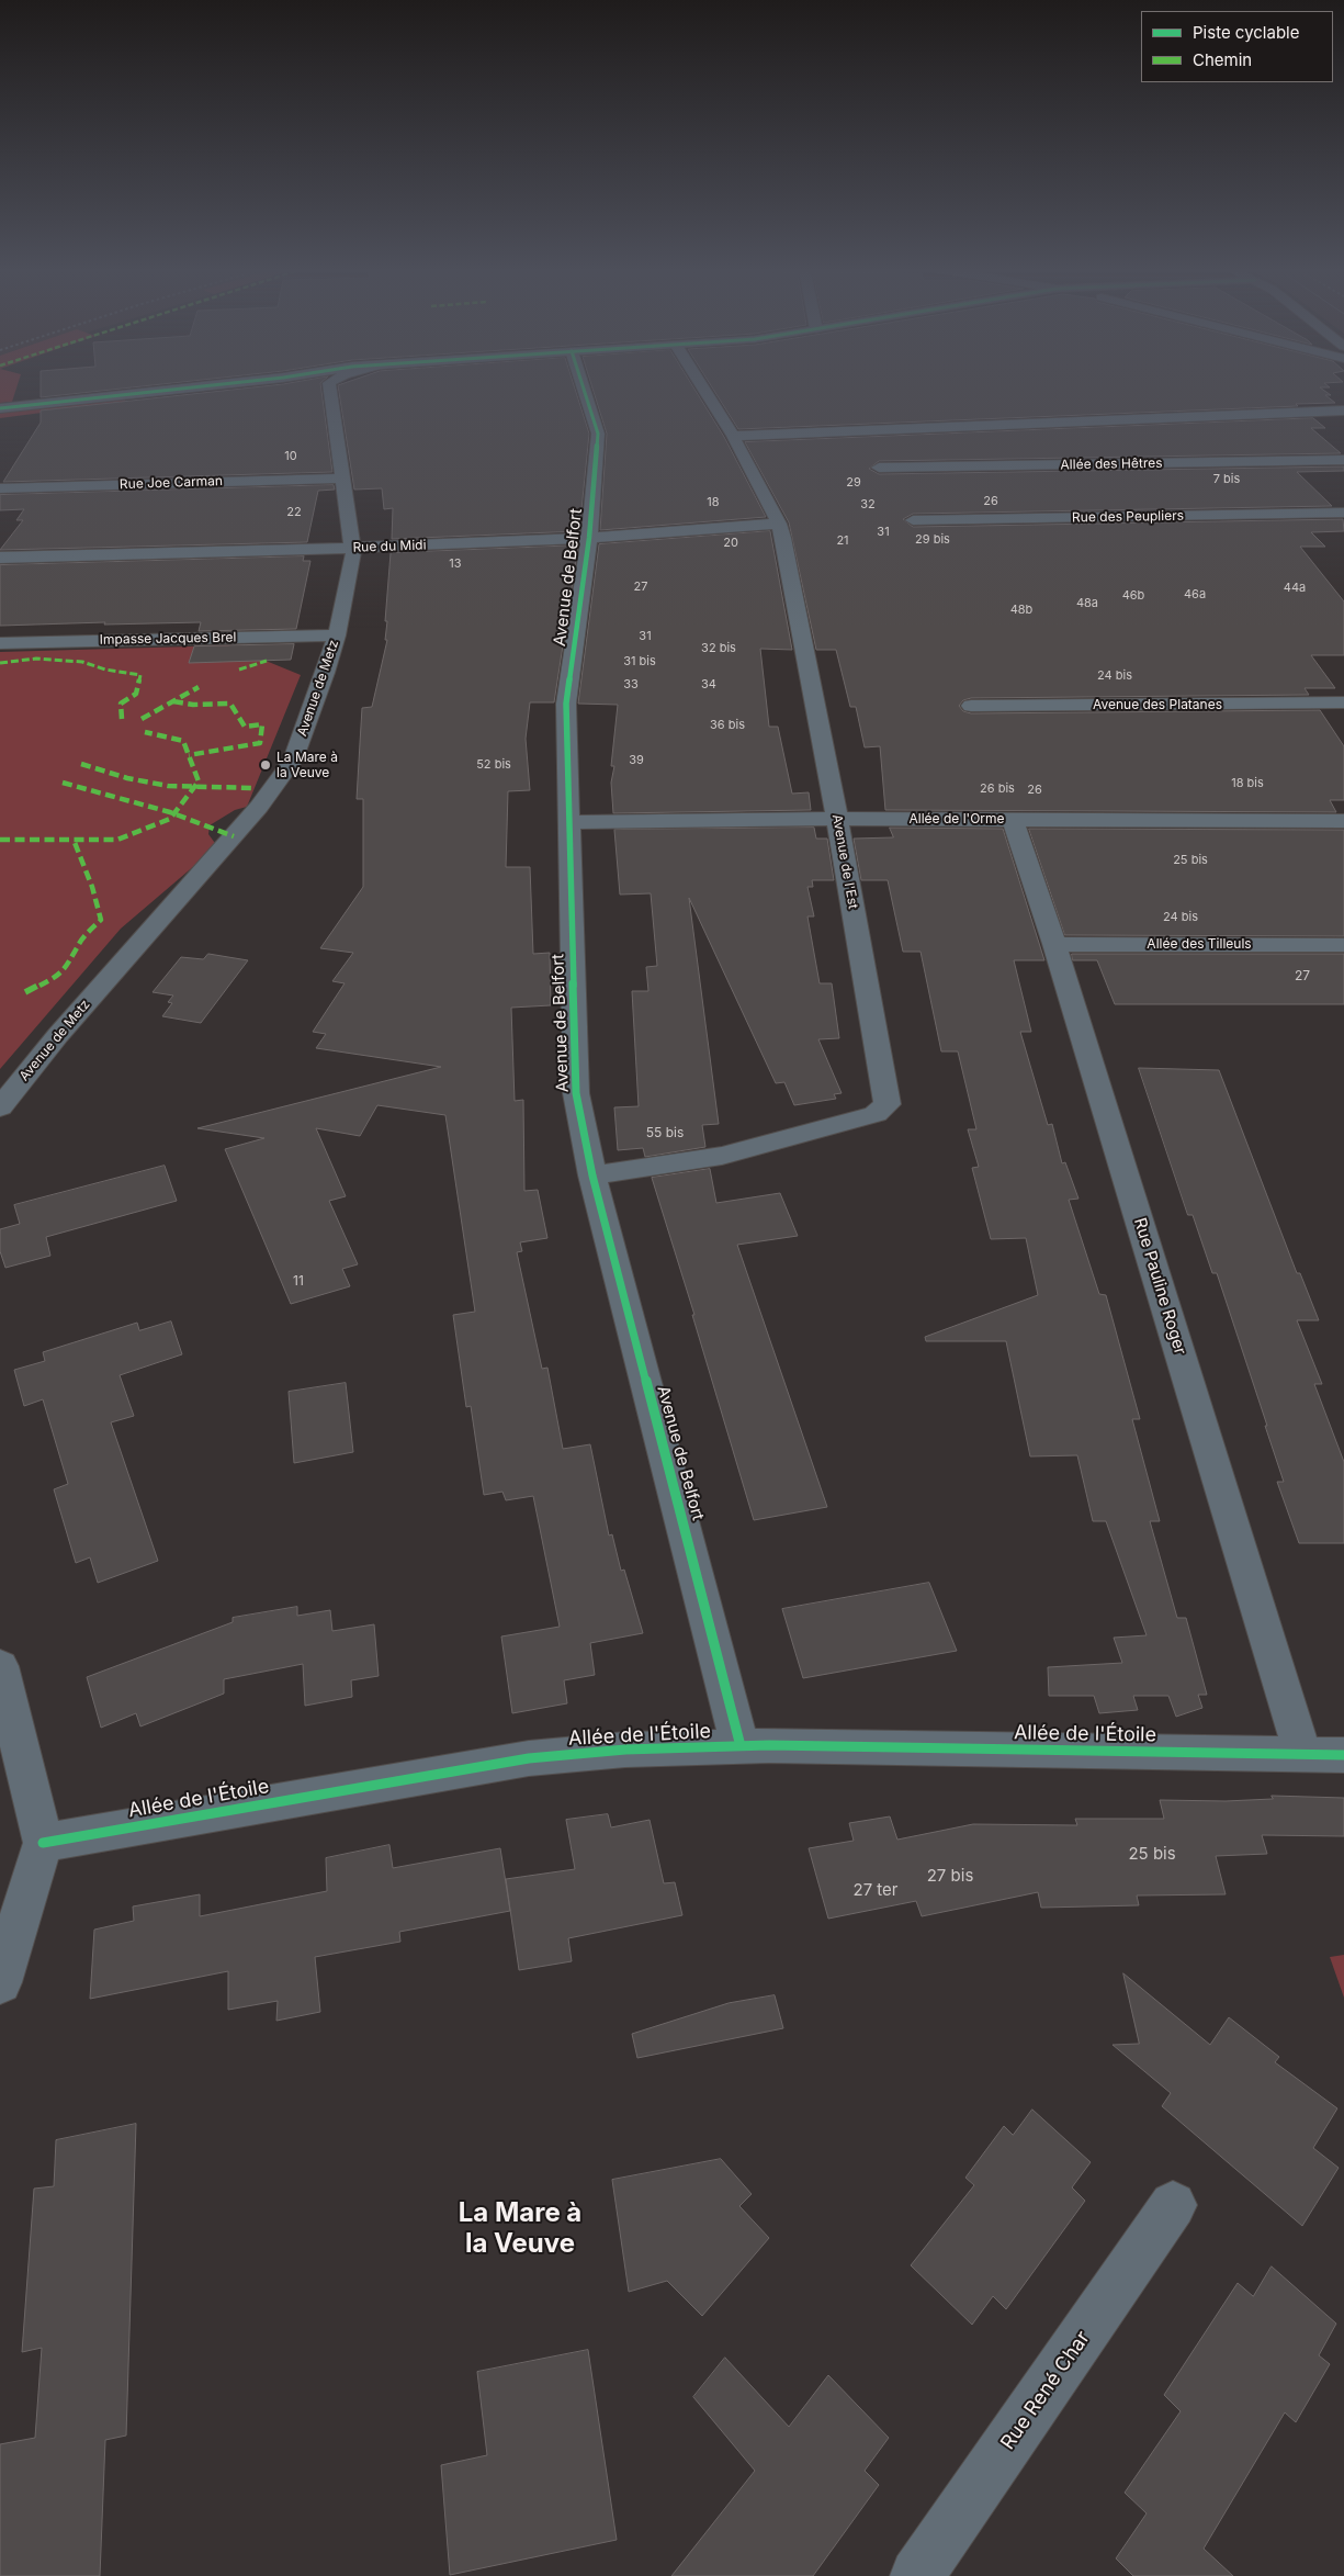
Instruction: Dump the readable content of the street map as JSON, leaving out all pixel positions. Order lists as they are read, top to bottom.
{
  "streets": {
    "street": [
      "Allée des Hêtres",
      "Rue Joe Carman",
      "Rue des Peupliers",
      "Rue du Midi",
      "Avenue de Belfort",
      "Impasse Jacques Brel",
      "Avenue de Metz",
      "Avenue des Platanes",
      "Allée de l'Orme",
      "Avenue de l'Est",
      "Allée des Tilleuls",
      "Rue Pauline Roger",
      "Allée de l'Étoile",
      "Rue René Char"
    ]
  },
  "crossings": [
    ["Rue Joe Carman", "Avenue de Metz"],
    ["Rue du Midi", "Avenue de Belfort"],
    ["Rue du Midi", "Avenue de Metz"],
    ["Rue du Midi", "Avenue de l'Est"],
    ["Avenue de Belfort", "Allée de l'Orme"],
    ["Avenue de Belfort", "Avenue de l'Est"],
    ["Avenue de Belfort", "Allée de l'Étoile"],
    ["Impasse Jacques Brel", "Avenue de Metz"],
    ["Allée de l'Orme", "Avenue de l'Est"],
    ["Allée de l'Orme", "Rue Pauline Roger"],
    ["Allée des Tilleuls", "Rue Pauline Roger"],
    ["Rue Pauline Roger", "Allée de l'Étoile"]
  ],
  "districts": ["La Mare à la Veuve"],
  "places": ["La Mare à la Veuve"],
  "house_numbers": [
    "10",
    "7 bis",
    "29",
    "26",
    "18",
    "32",
    "22",
    "31",
    "29 bis",
    "21",
    "20",
    "13",
    "27",
    "44a",
    "46a",
    "46b",
    "48a",
    "48b",
    "31",
    "32 bis",
    "31 bis",
    "24 bis",
    "33",
    "34",
    "36 bis",
    "39",
    "52 bis",
    "18 bis",
    "26 bis",
    "26",
    "25 bis",
    "24 bis",
    "27",
    "55 bis",
    "11",
    "25 bis",
    "27 bis",
    "27 ter"
  ],
  "legend": ["Piste cyclable", "Chemin"]
}
